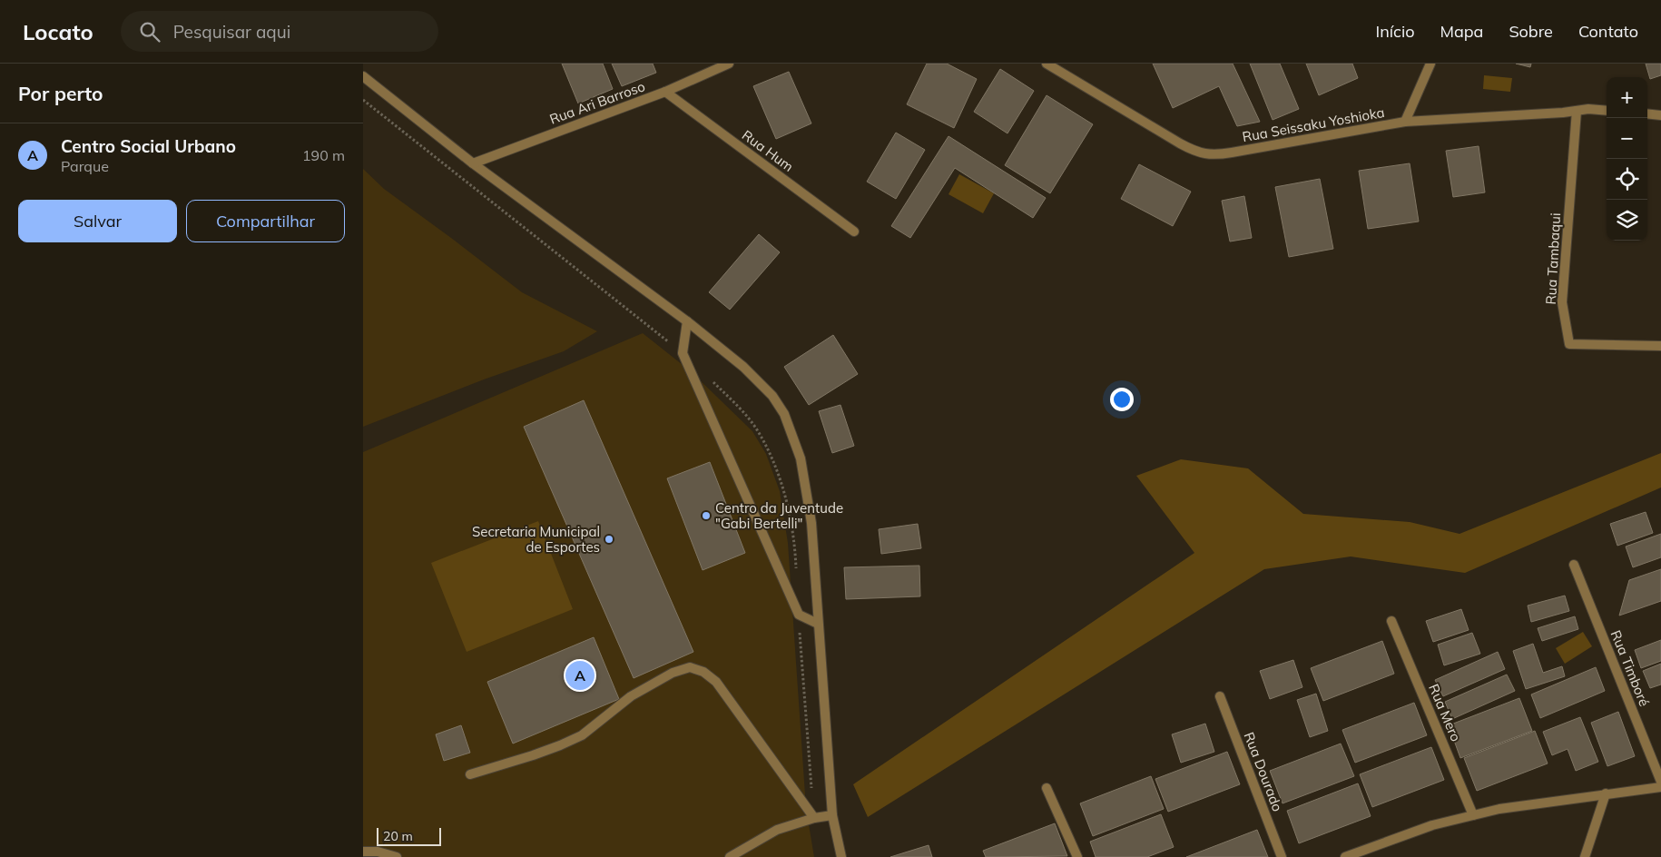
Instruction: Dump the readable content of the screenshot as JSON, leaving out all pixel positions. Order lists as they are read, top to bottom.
{
  "streets": {
    "street": [
      "Rua Ari Barroso",
      "Rua Seissaku Yoshioka",
      "Rua Hum",
      "Rua Tambaqui",
      "Rua Timboré",
      "Rua Mero",
      "Rua Dourado"
    ]
  },
  "crossings": [
    ["Rua Ari Barroso", "Rua Hum"],
    ["Rua Seissaku Yoshioka", "Rua Tambaqui"]
  ],
  "places": ["Centro da Juventude \"Gabi Bertelli\"", "Secretaria Municipal de Esportes"],
  "scale_bar": "20 m",
  "page": {
    "header": "Locato",
    "search": "Pesquisar aqui",
    "nav": [
      "Início",
      "Mapa",
      "Sobre",
      "Contato"
    ],
    "heading": "Por perto",
    "map_buttons": ["+", "−"],
    "list": [
      {
        "mark": "A",
        "name": "Centro Social Urbano",
        "note": "Parque",
        "value": "190 m"
      }
    ],
    "buttons": ["Salvar", "Compartilhar"],
    "pins": "A",
    "scale": "20 m"
  }
}
